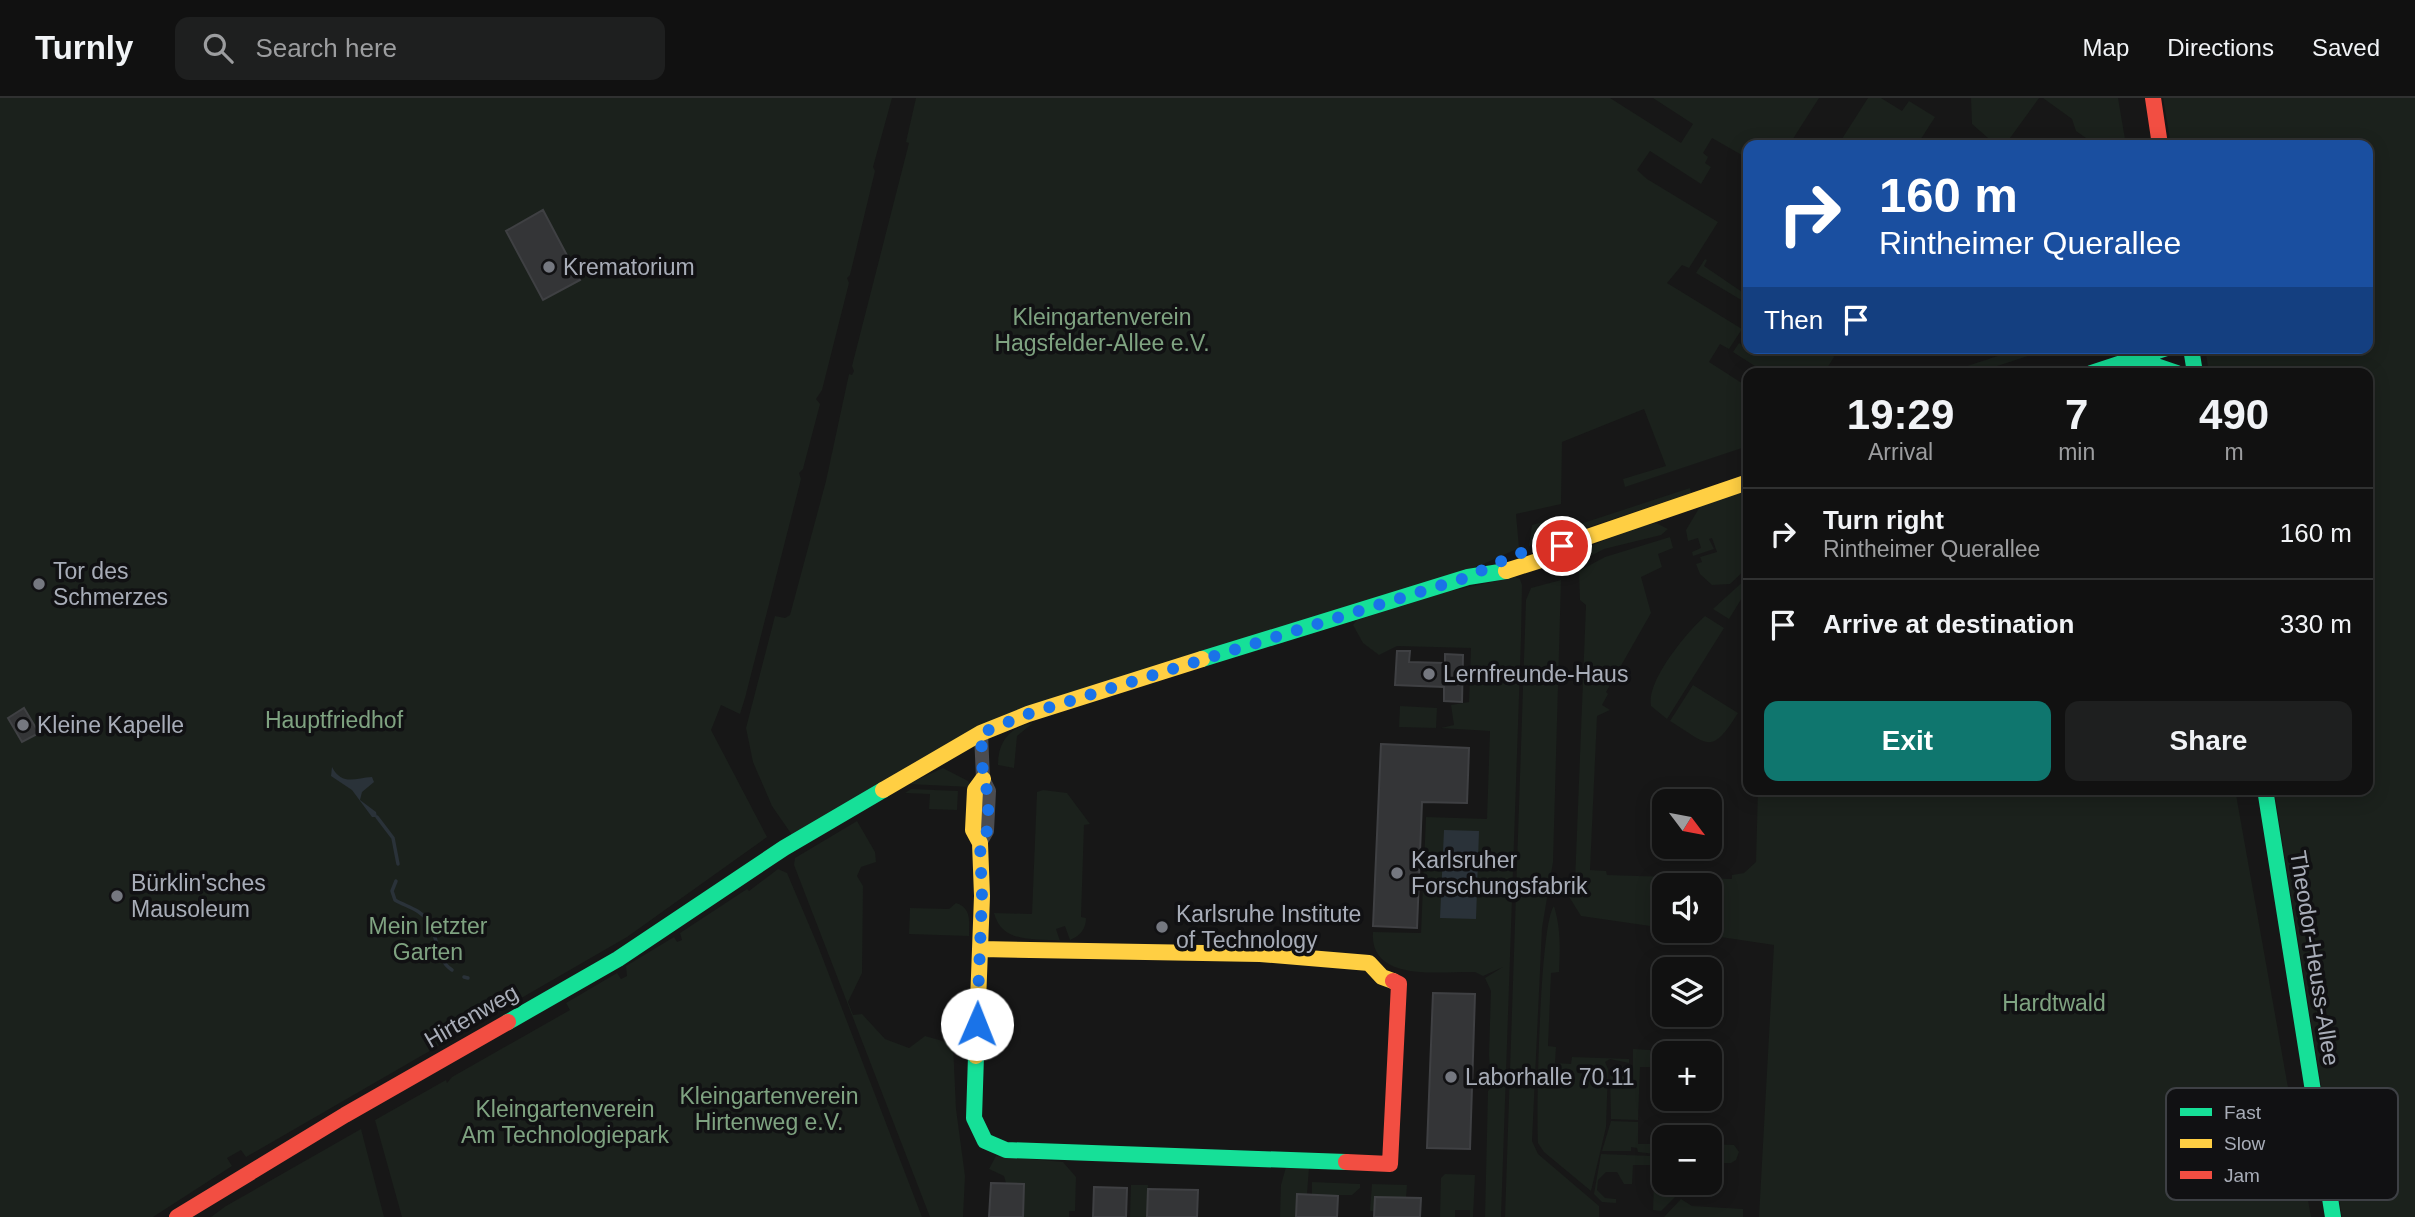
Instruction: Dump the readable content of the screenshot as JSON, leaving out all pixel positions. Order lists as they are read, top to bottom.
{
  "streets": {
    "street": ["Theodor-Heuss-Allee", "Hirtenweg"]
  },
  "parks": [
    "Kleingartenverein Hagsfelder-Allee e.V.",
    "Hauptfriedhof",
    "Mein letzter Garten",
    "Hardtwald",
    "Kleingartenverein Hirtenweg e.V.",
    "Kleingartenverein Am Technologiepark"
  ],
  "places": [
    "Krematorium",
    "Tor des Schmerzes",
    "Lernfreunde-Haus",
    "Kleine Kapelle",
    "Karlsruher Forschungsfabrik",
    "Bürklin'sches Mausoleum",
    "Karlsruhe Institute of Technology",
    "Laborhalle 70.11"
  ],
  "legend": ["Fast", "Slow", "Jam"],
  "north": "bottom right",
  "page": {
    "header": "Turnly",
    "search": "Search here",
    "nav": ["Map", "Directions", "Saved"],
    "turn": ["160 m", "Rintheimer Querallee"],
    "then": "Then",
    "eta": [
      "19:29",
      "Arrival",
      "7",
      "min",
      "490",
      "m"
    ],
    "list": [
      {
        "name": "Turn right",
        "note": "Rintheimer Querallee",
        "value": "160 m"
      },
      {
        "name": "Arrive at destination",
        "value": "330 m"
      }
    ],
    "buttons": ["Exit", "Share"],
    "map_buttons": ["+", "−"]
  }
}
